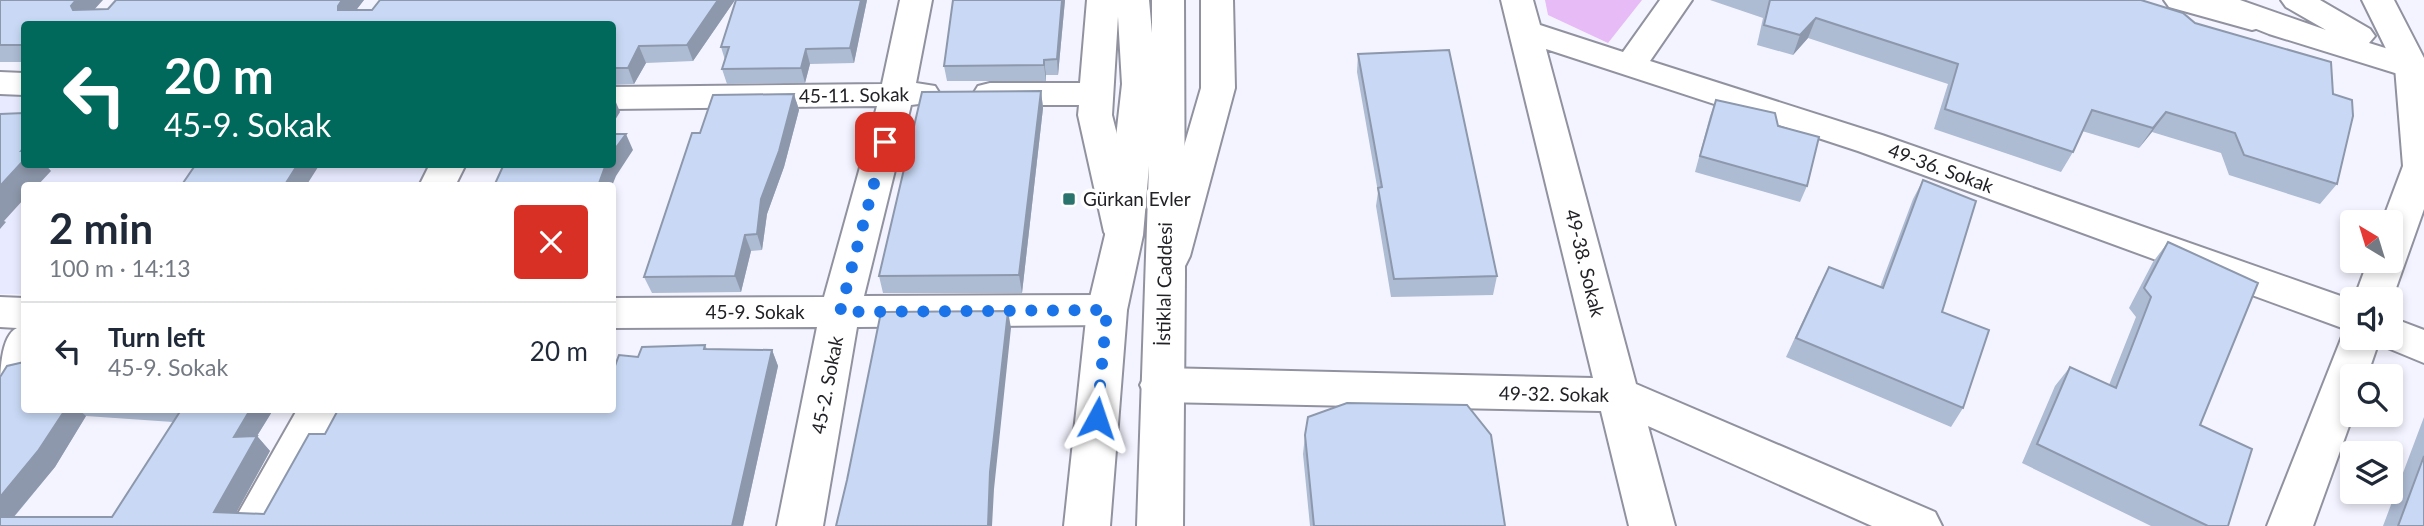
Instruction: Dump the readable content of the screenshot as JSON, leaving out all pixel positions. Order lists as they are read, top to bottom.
{
  "streets": {
    "street": [
      "45-11. Sokak",
      "49-36. Sokak",
      "49-38. Sokak",
      "İstiklal Caddesi",
      "45-9. Sokak",
      "45-2. Sokak",
      "49-32. Sokak"
    ]
  },
  "crossings": [
    ["45-11. Sokak", "45-2. Sokak"],
    ["49-36. Sokak", "49-38. Sokak"],
    ["49-38. Sokak", "49-32. Sokak"],
    ["İstiklal Caddesi", "45-9. Sokak"],
    ["İstiklal Caddesi", "49-32. Sokak"],
    ["45-9. Sokak", "45-2. Sokak"]
  ],
  "places": {
    "transit": ["Gürkan Evler"]
  },
  "north": "top left",
  "page": {
    "turn": ["20 m", "45-9. Sokak"],
    "heading": ["2 min", "100 m · 14:13"],
    "list": [
      {
        "name": "Turn left",
        "note": "45-9. Sokak",
        "value": "20 m"
      }
    ]
  }
}
